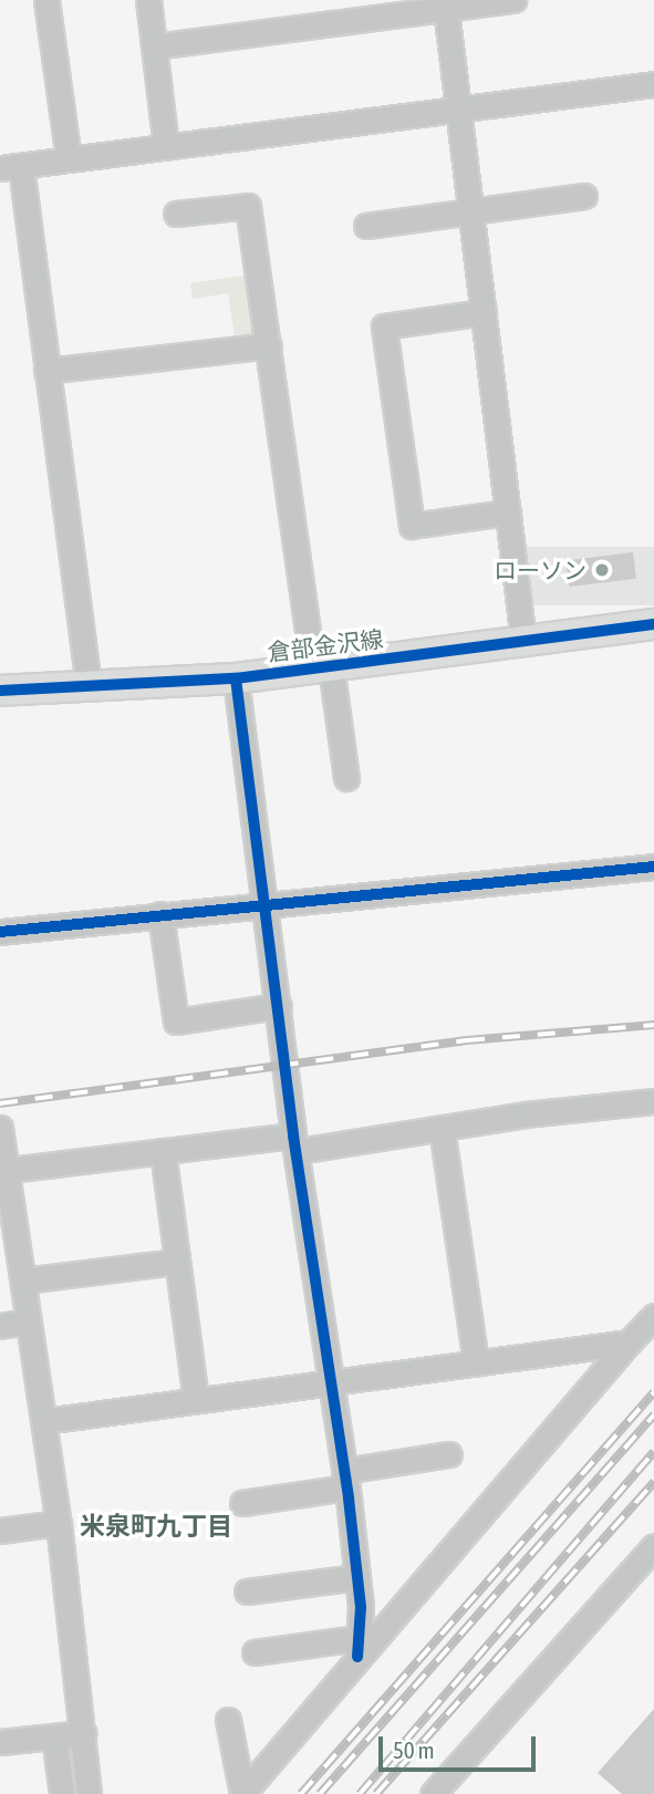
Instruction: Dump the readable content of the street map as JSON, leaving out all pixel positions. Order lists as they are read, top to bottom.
{
  "streets": {
    "main road": ["倉部金沢線"]
  },
  "districts": ["米泉町九丁目"],
  "places": ["ローソン"],
  "scale_bar": "50 m"
}
